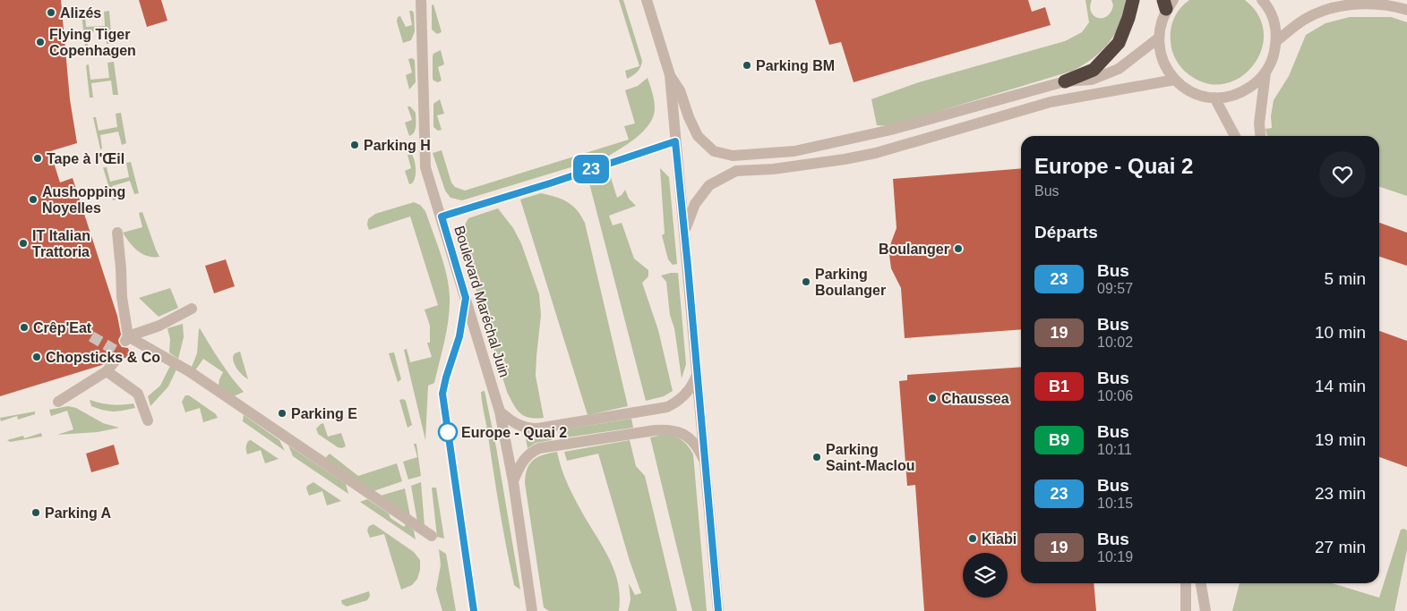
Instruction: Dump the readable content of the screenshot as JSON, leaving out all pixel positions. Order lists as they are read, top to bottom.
{
  "streets": {
    "street": ["Boulevard Maréchal Juin"]
  },
  "places": [
    "Alizés",
    "Flying Tiger Copenhagen",
    "Parking BM",
    "Parking H",
    "Tape à l'Œil",
    "Aushopping Noyelles",
    "IT Italian Trattoria",
    "Boulanger",
    "Parking Boulanger",
    "Crêp'Eat",
    "Chopsticks & Co",
    "Chaussea",
    "Parking E",
    "Europe - Quai 2",
    "Parking Saint-Maclou",
    "Parking A",
    "Kiabi"
  ],
  "lines": ["bus line 23"],
  "page": {
    "on_map": "23",
    "heading": [
      ["Europe - Quai 2", "Bus"],
      "Départs"
    ],
    "list": [
      {
        "mark": "23",
        "name": "Bus",
        "note": "09:57",
        "value": "5 min"
      },
      {
        "mark": "19",
        "name": "Bus",
        "note": "10:02",
        "value": "10 min"
      },
      {
        "mark": "B1",
        "name": "Bus",
        "note": "10:06",
        "value": "14 min"
      },
      {
        "mark": "B9",
        "name": "Bus",
        "note": "10:11",
        "value": "19 min"
      },
      {
        "mark": "23",
        "name": "Bus",
        "note": "10:15",
        "value": "23 min"
      },
      {
        "mark": "19",
        "name": "Bus",
        "note": "10:19",
        "value": "27 min"
      }
    ]
  }
}
